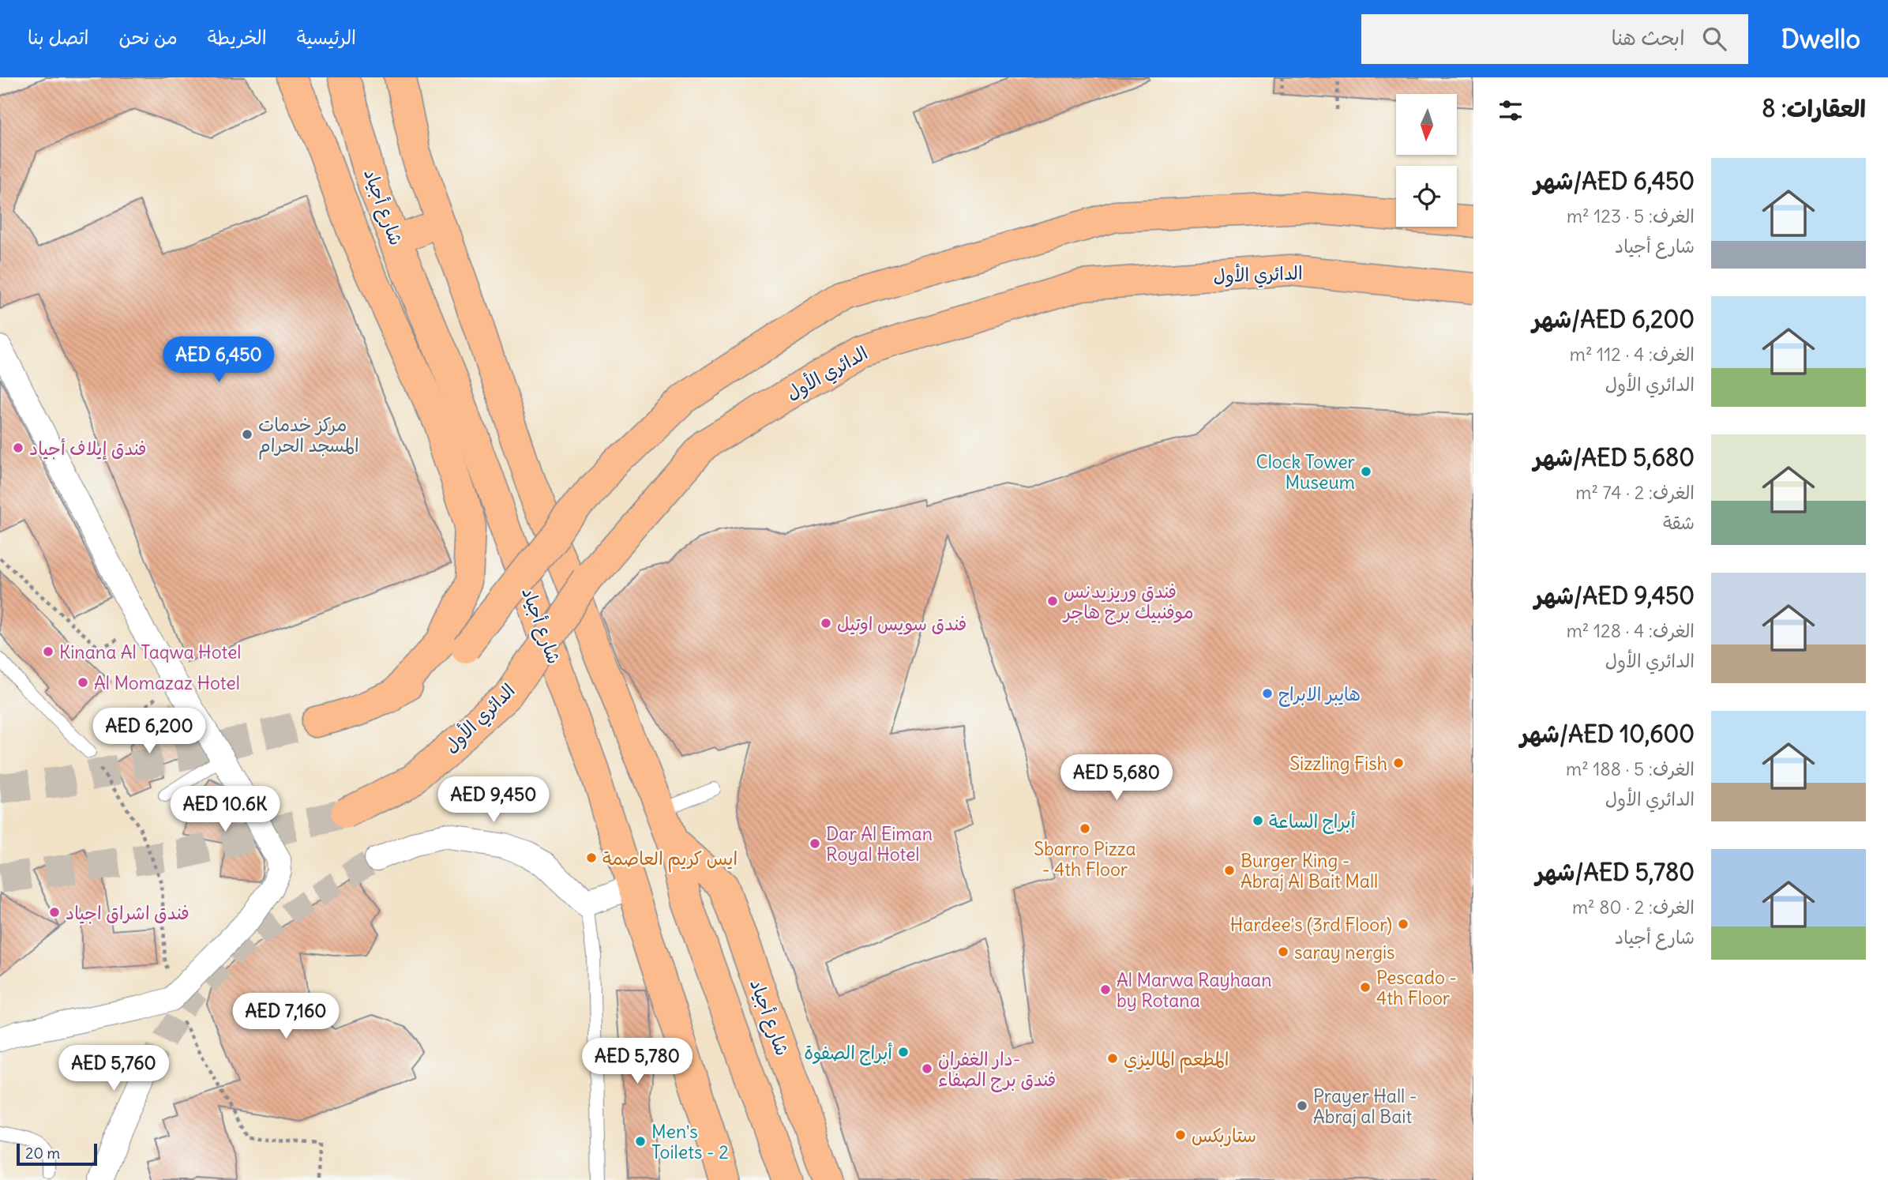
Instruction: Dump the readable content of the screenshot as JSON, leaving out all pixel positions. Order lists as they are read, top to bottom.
{
  "streets": {
    "main road": ["شارع أجياد", "الدائري الأول"]
  },
  "places": [
    "مركز خدمات المسجد الحرام",
    "فندق إيلاف أجياد",
    "Clock Tower Museum",
    "فندق وريزيدنس موفنبيك برج هاجر",
    "فندق سويس اوتيل",
    "Kinana Al Taqwa Hotel",
    "Al Momazaz Hotel",
    "هايبر الابراج",
    "Sizzling Fish",
    "أبراج الساعة",
    "Sbarro Pizza - 4th Floor",
    "Dar Al Eiman Royal Hotel",
    "ايس كريم العاصمة",
    "Burger King - Abraj Al Bait Mall",
    "فندق اشراق اجياد",
    "Hardee's (3rd Floor)",
    "saray nergis",
    "Pescado - 4th Floor",
    "Al Marwa Rayhaan by Rotana",
    "أبراج الصفوة",
    "المطعم الماليزي",
    "دار الغفران- فندق برج الصفاء",
    "Prayer Hall - Abraj al Bait",
    "ستاربكس",
    "Men's Toilets - 2"
  ],
  "scale_bar": "20 m",
  "north": "bottom",
  "page": {
    "header": "Dwello",
    "search": "ابحث هنا",
    "nav": [
      "الرئيسية",
      "الخريطة",
      "من نحن",
      "اتصل بنا"
    ],
    "heading": "العقارات: 8",
    "list": [
      {
        "name": "AED 6,450/شهر",
        "note": "الغرف: 5 · 123 m² · شارع أجياد"
      },
      {
        "name": "AED 6,200/شهر",
        "note": "الغرف: 4 · 112 m² · الدائري الأول"
      },
      {
        "name": "AED 5,680/شهر",
        "note": "الغرف: 2 · 74 m² · شقة"
      },
      {
        "name": "AED 9,450/شهر",
        "note": "الغرف: 4 · 128 m² · الدائري الأول"
      },
      {
        "name": "AED 10,600/شهر",
        "note": "الغرف: 5 · 188 m² · الدائري الأول"
      },
      {
        "name": "AED 5,780/شهر",
        "note": "الغرف: 2 · 80 m² · شارع أجياد"
      }
    ],
    "price": [
      "AED 6,450",
      "AED 6,200",
      "AED 5,680",
      "AED 9,450",
      "AED 10.6K",
      "AED 7,160",
      "AED 5,780",
      "AED 5,760"
    ],
    "scale": "20 m"
  }
}
